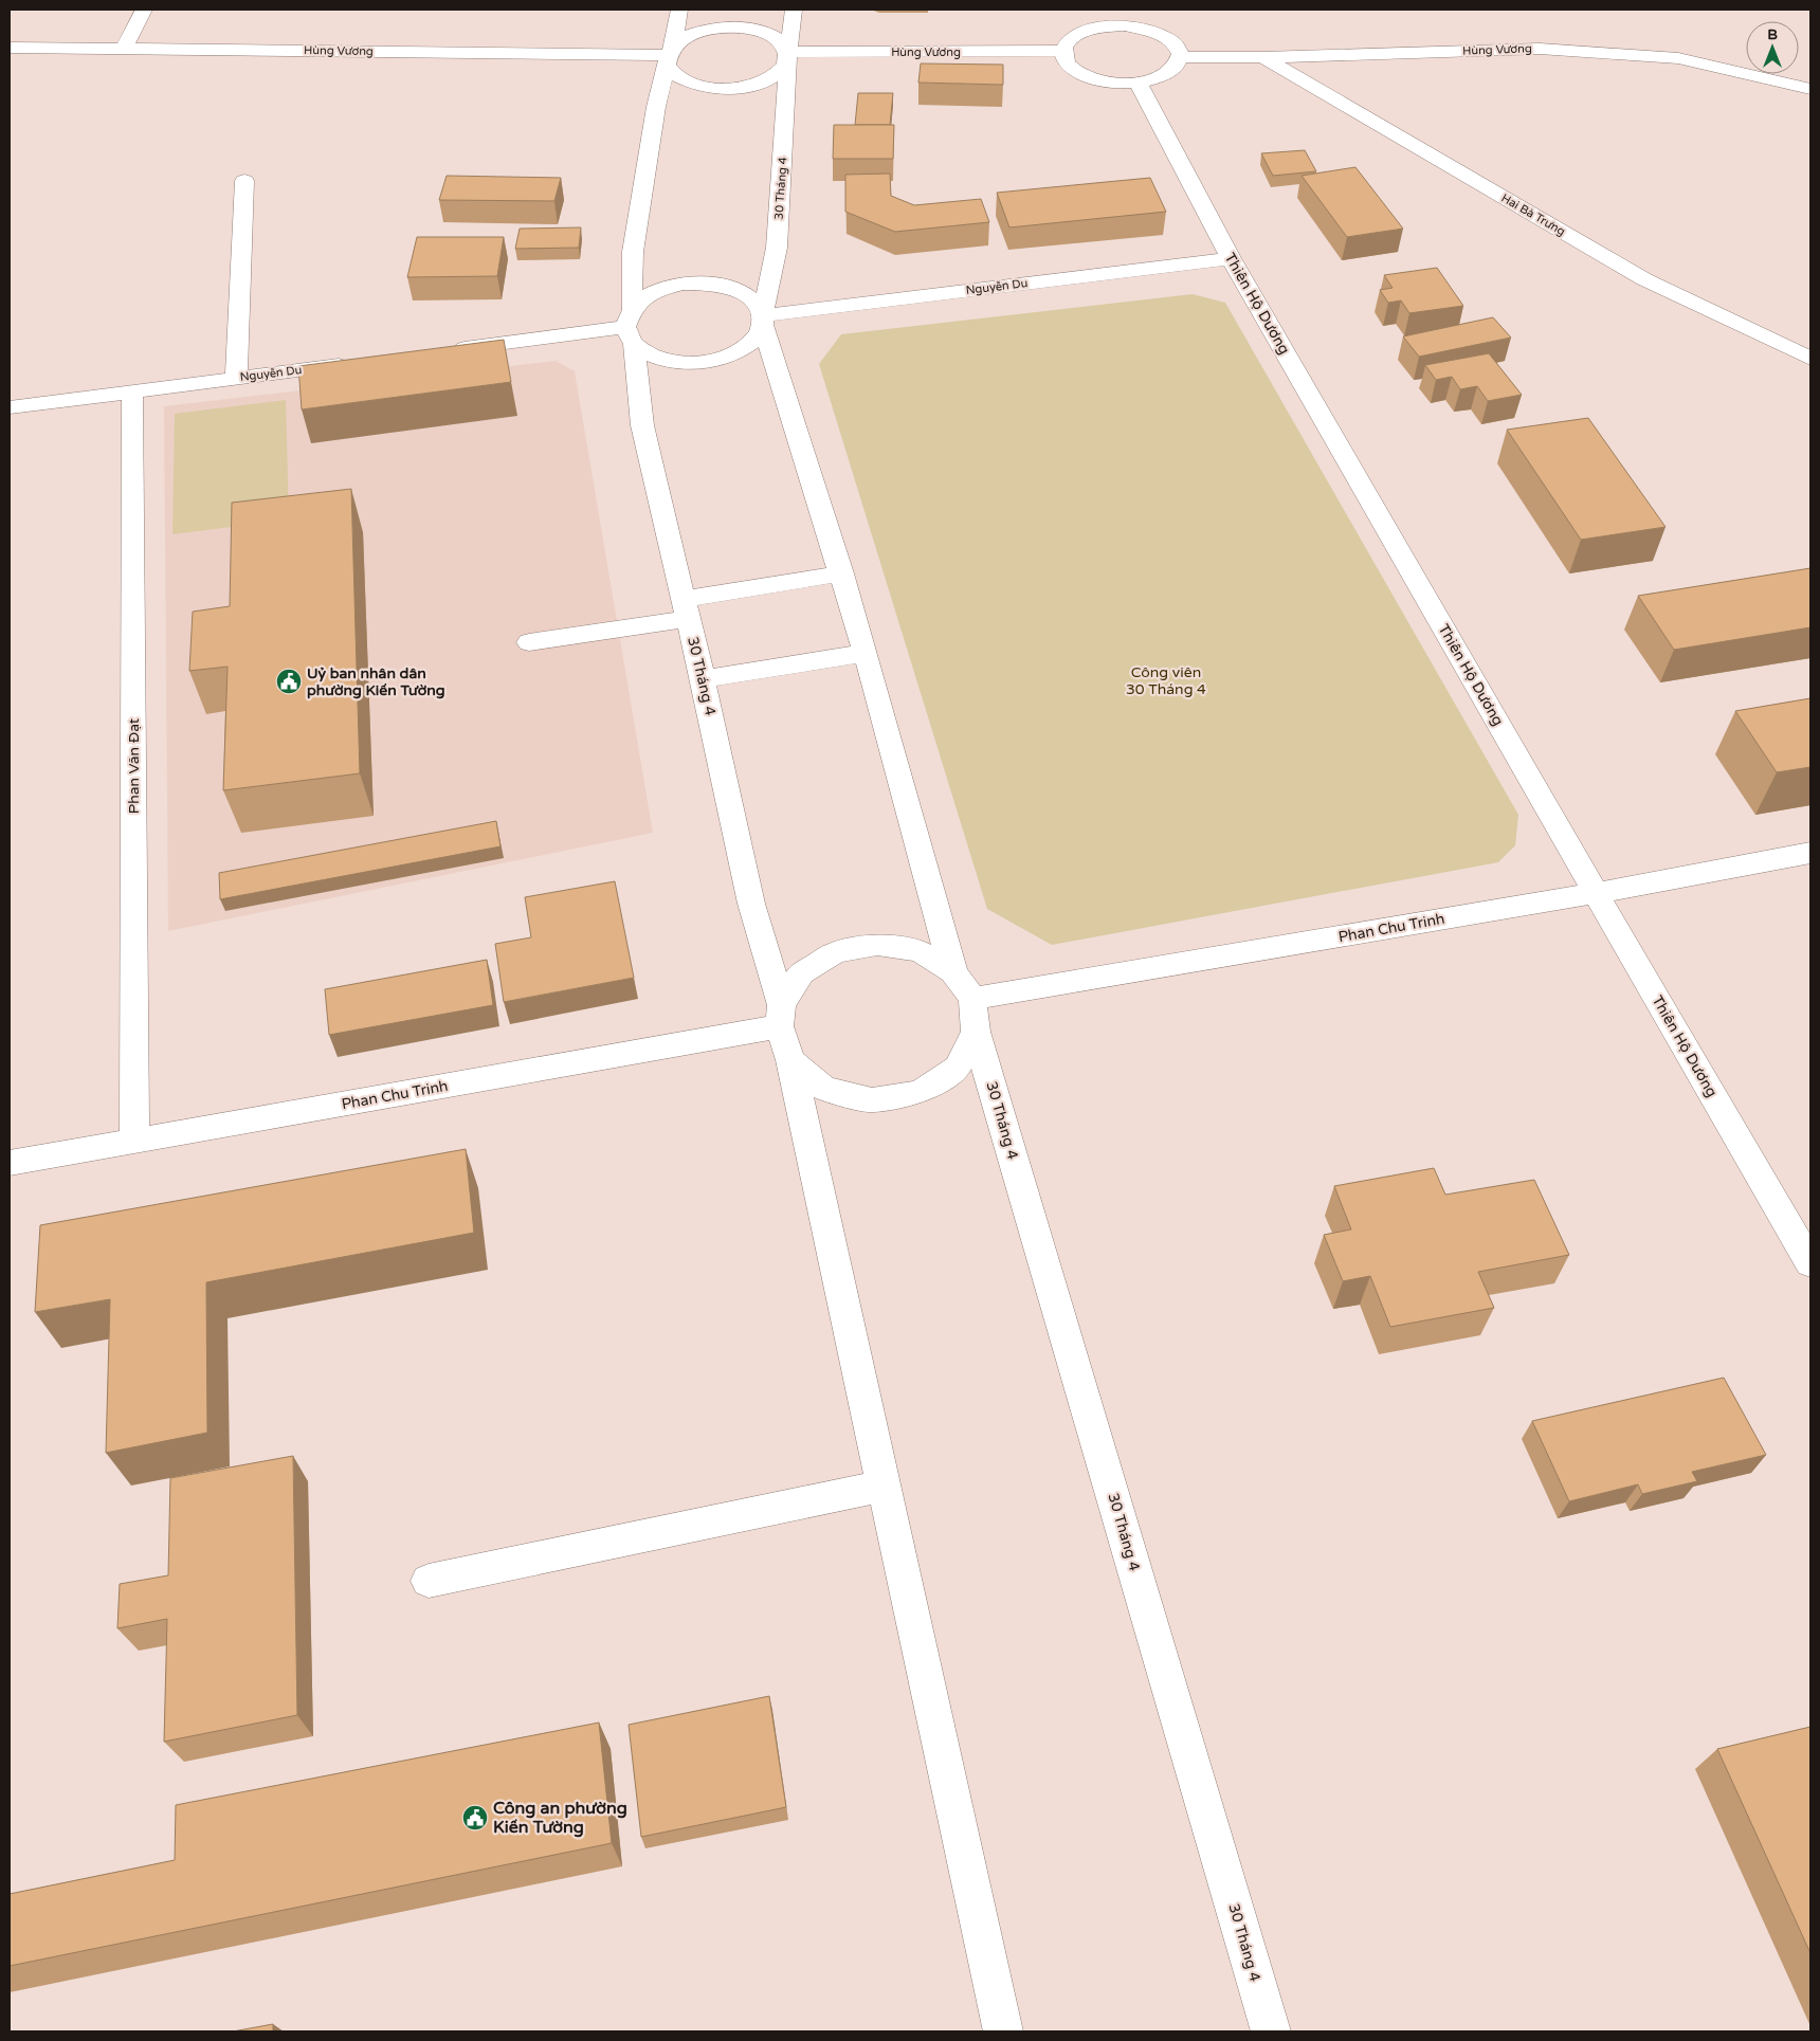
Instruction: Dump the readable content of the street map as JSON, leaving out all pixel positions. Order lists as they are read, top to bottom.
{
  "streets": {
    "street": [
      "Hùng Vương",
      "30 Tháng 4",
      "Hai Bà Trưng",
      "Nguyễn Du",
      "Thiên Hộ Dương",
      "Phan Văn Đạt",
      "Phan Chu Trinh"
    ]
  },
  "crossings": [
    ["Hùng Vương", "30 Tháng 4"],
    ["Hùng Vương", "Hai Bà Trưng"],
    ["30 Tháng 4", "Nguyễn Du"],
    ["30 Tháng 4", "Phan Chu Trinh"],
    ["Nguyễn Du", "Thiên Hộ Dương"],
    ["Nguyễn Du", "Phan Văn Đạt"],
    ["Thiên Hộ Dương", "Phan Chu Trinh"],
    ["Phan Văn Đạt", "Phan Chu Trinh"]
  ],
  "parks": ["Công viên 30 Tháng 4"],
  "places": {
    "public building": ["Uỷ ban nhân dân phường Kiến Tường", "Công an phường Kiến Tường"]
  },
  "north": "top"
}
